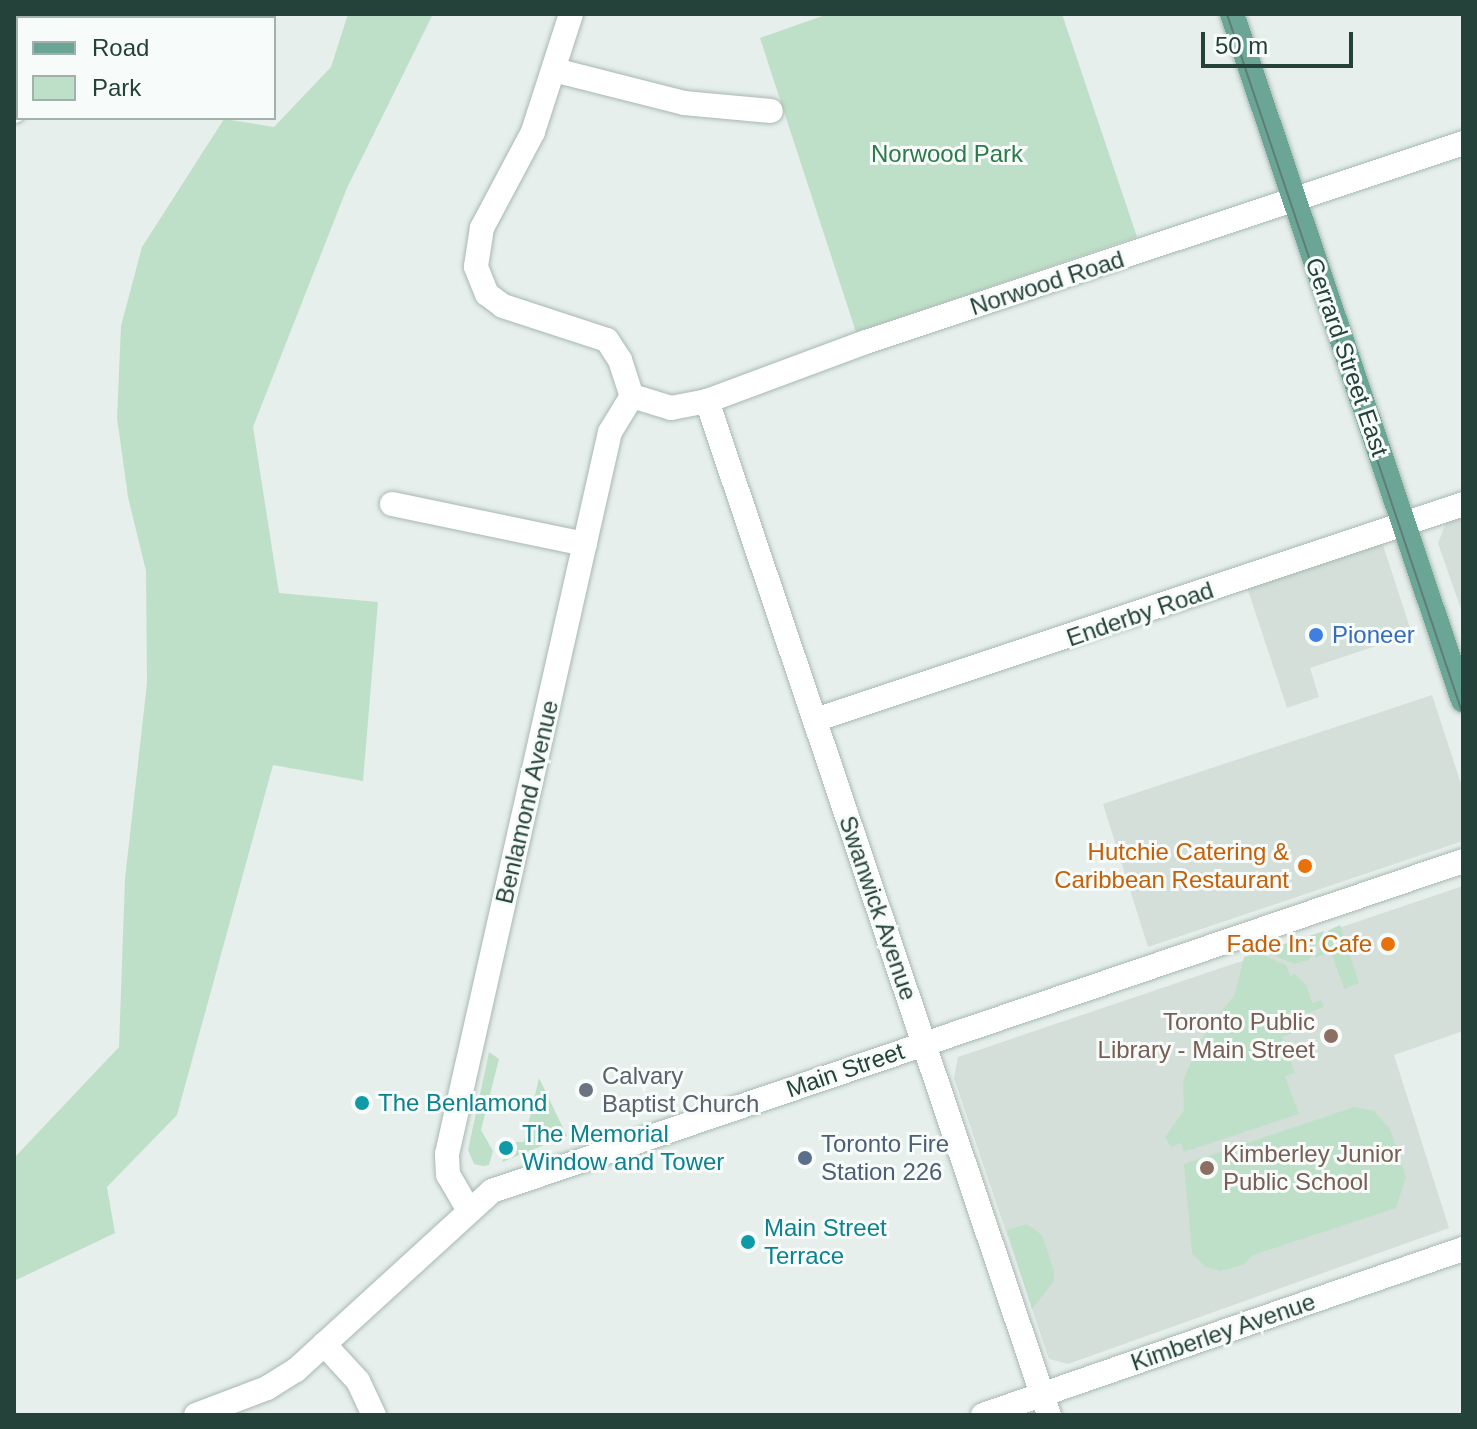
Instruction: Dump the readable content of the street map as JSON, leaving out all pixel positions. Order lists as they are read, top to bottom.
{
  "streets": {
    "main road": ["Gerrard Street East"],
    "street": [
      "Norwood Road",
      "Enderby Road",
      "Benlamond Avenue",
      "Swanwick Avenue",
      "Main Street",
      "Kimberley Avenue"
    ]
  },
  "crossings": [
    ["Norwood Road", "Gerrard Street East"],
    ["Norwood Road", "Benlamond Avenue"],
    ["Norwood Road", "Swanwick Avenue"],
    ["Gerrard Street East", "Enderby Road"],
    ["Enderby Road", "Swanwick Avenue"],
    ["Benlamond Avenue", "Main Street"],
    ["Swanwick Avenue", "Main Street"],
    ["Swanwick Avenue", "Kimberley Avenue"]
  ],
  "parks": ["Norwood Park"],
  "places": [
    "Pioneer",
    "Hutchie Catering & Caribbean Restaurant",
    "Fade In: Cafe",
    "Toronto Public Library - Main Street",
    "Calvary Baptist Church",
    "The Benlamond",
    "The Memorial Window and Tower",
    "Toronto Fire Station 226",
    "Kimberley Junior Public School",
    "Main Street Terrace"
  ],
  "legend": ["Road", "Park"],
  "scale_bar": "50 m"
}
